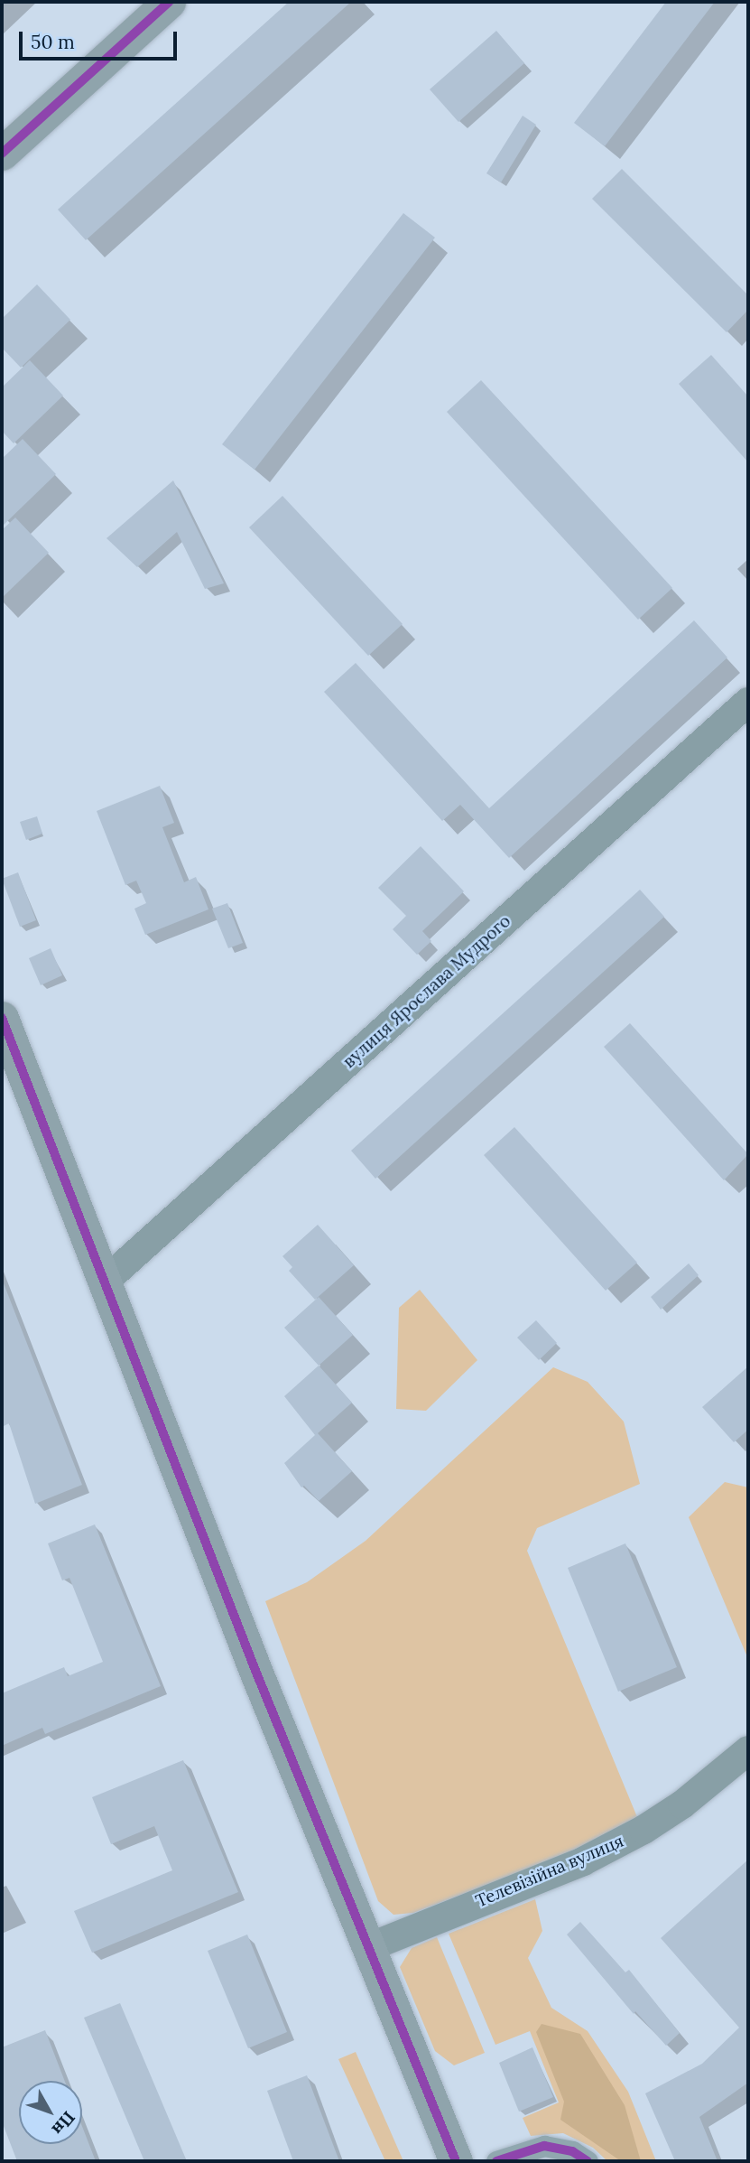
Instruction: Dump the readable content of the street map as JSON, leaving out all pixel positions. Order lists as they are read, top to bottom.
{
  "streets": {
    "street": ["вулиця Ярослава Мудрого", "Телевізійна вулиця"]
  },
  "scale_bar": "50 m",
  "north": "bottom right"
}
